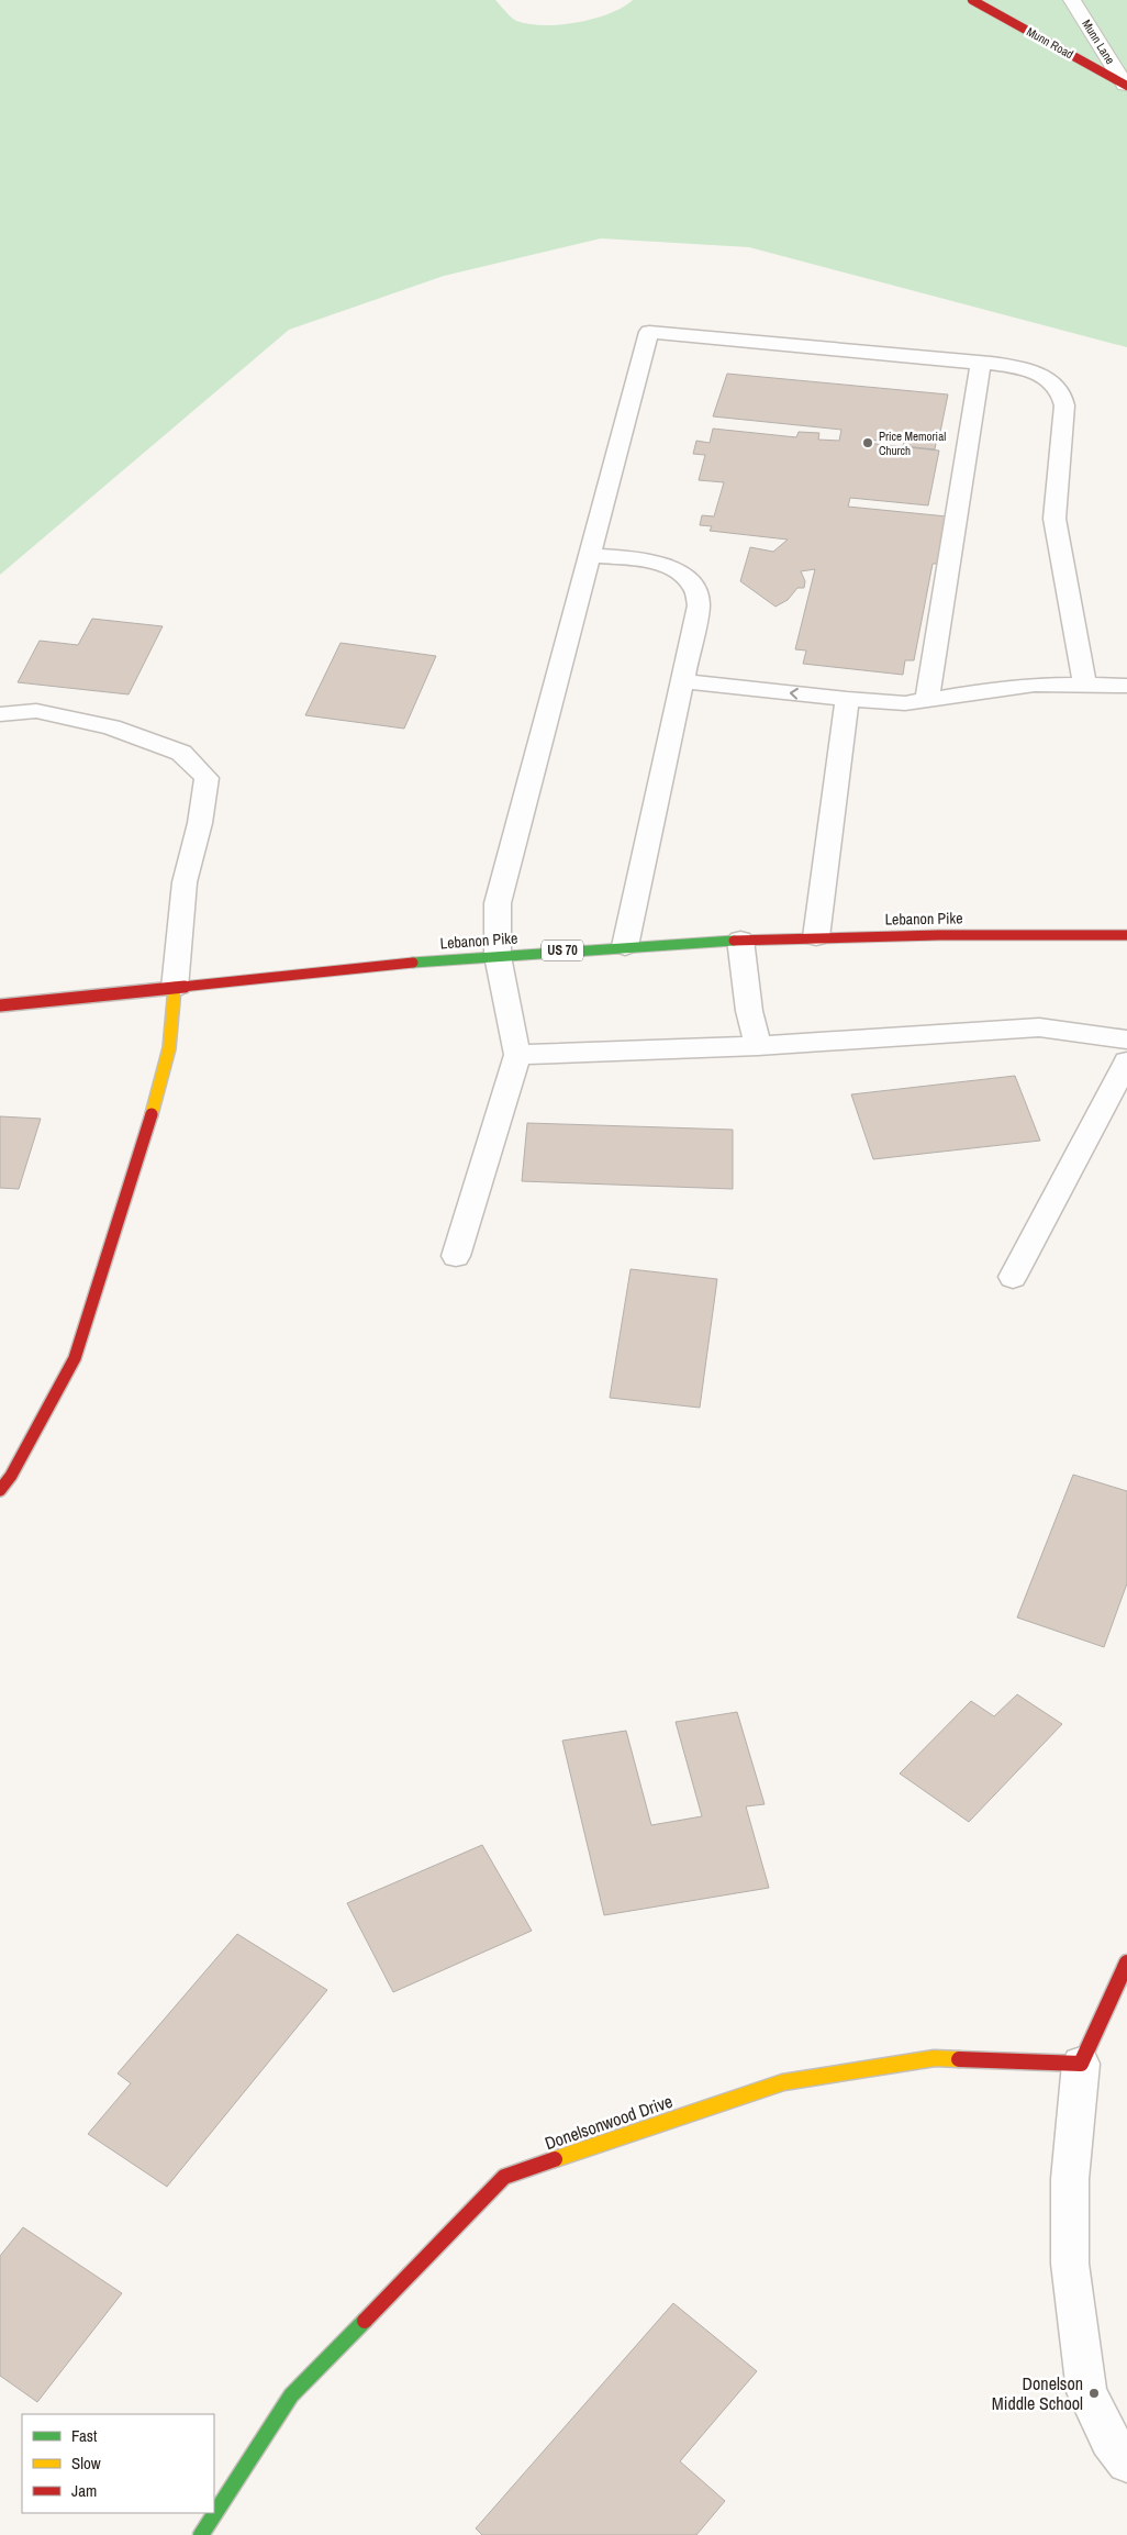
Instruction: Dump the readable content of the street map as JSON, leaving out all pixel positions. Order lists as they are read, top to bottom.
{
  "streets": {
    "street": [
      "Munn Lane",
      "Munn Road",
      "Lebanon Pike",
      "US 70",
      "Donelsonwood Drive"
    ]
  },
  "crossings": [
    ["Munn Lane", "Munn Road"]
  ],
  "places": ["Price Memorial Church", "Donelson Middle School"],
  "legend": ["Fast", "Slow", "Jam"]
}
